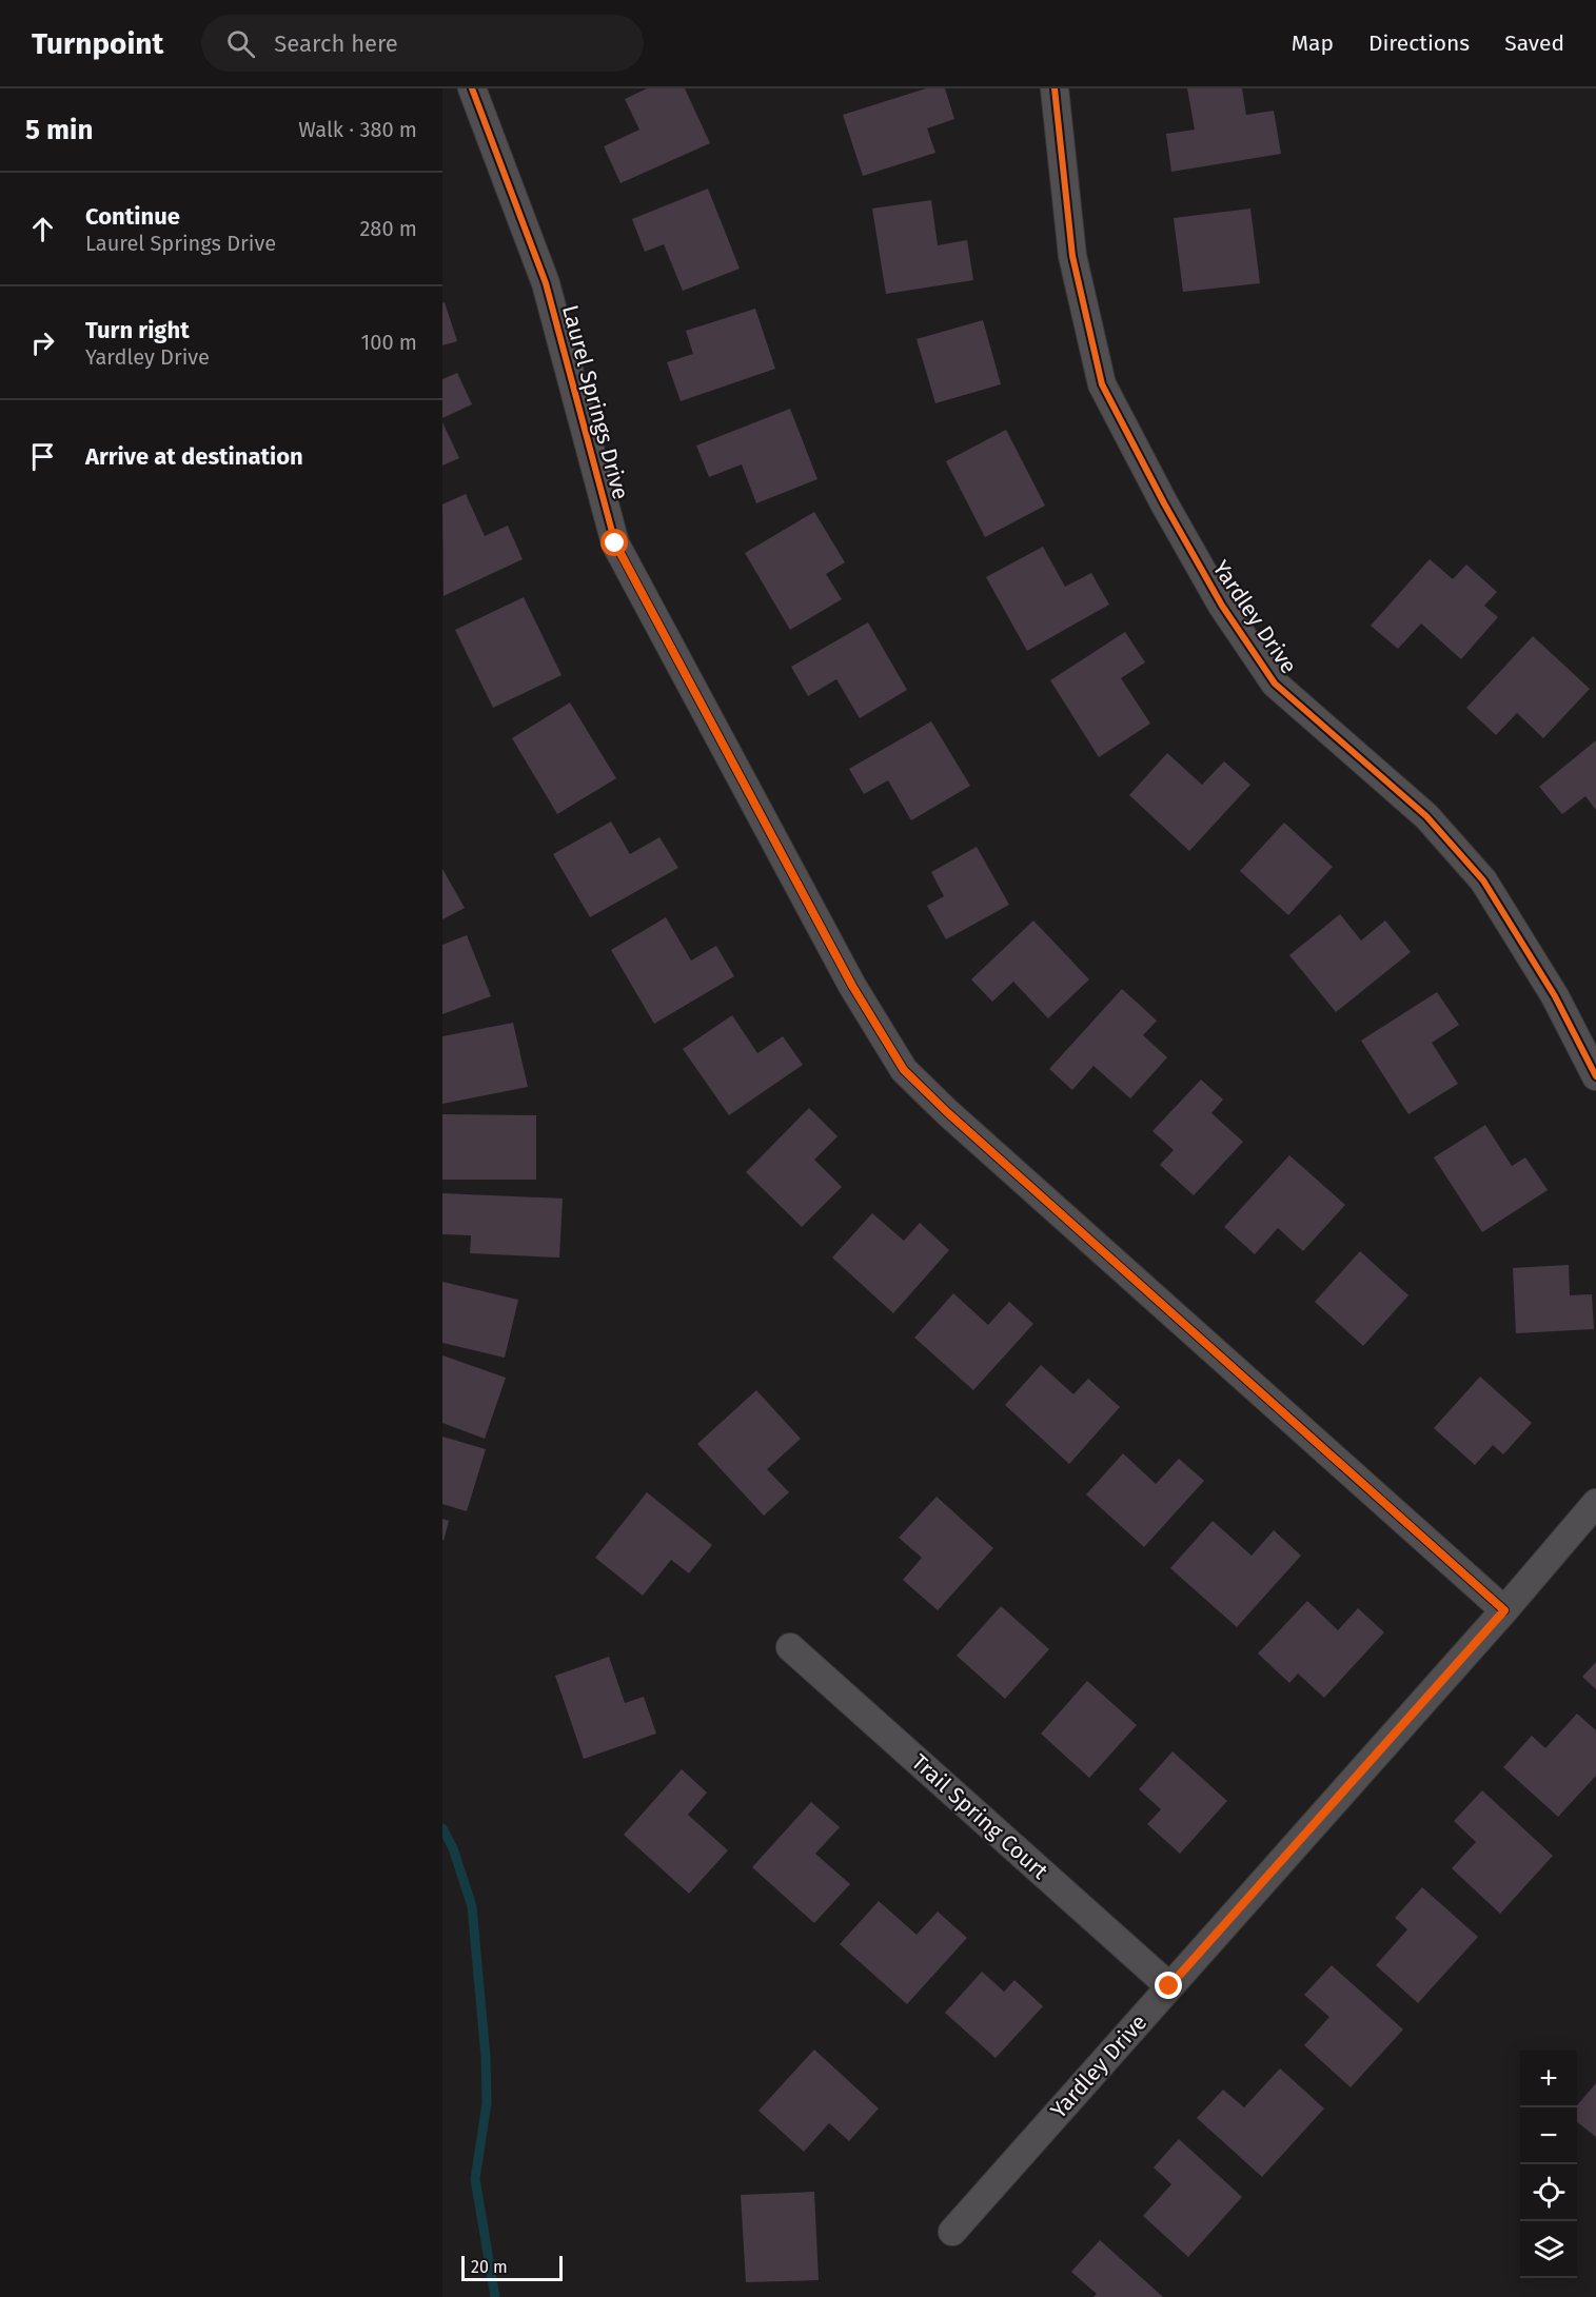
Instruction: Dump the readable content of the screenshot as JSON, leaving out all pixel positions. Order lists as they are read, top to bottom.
{
  "streets": {
    "street": ["Laurel Springs Drive", "Yardley Drive", "Trail Spring Court"]
  },
  "crossings": [
    ["Laurel Springs Drive", "Yardley Drive"],
    ["Yardley Drive", "Trail Spring Court"]
  ],
  "scale_bar": "20 m",
  "page": {
    "header": "Turnpoint",
    "search": "Search here",
    "nav": ["Map", "Directions", "Saved"],
    "heading": ["5 min", "Walk · 380 m"],
    "list": [
      ["Continue", "Laurel Springs Drive", "280 m"],
      ["Turn right", "Yardley Drive", "100 m"],
      "Arrive at destination"
    ],
    "map_buttons": ["+", "−"],
    "scale": "20 m"
  }
}
